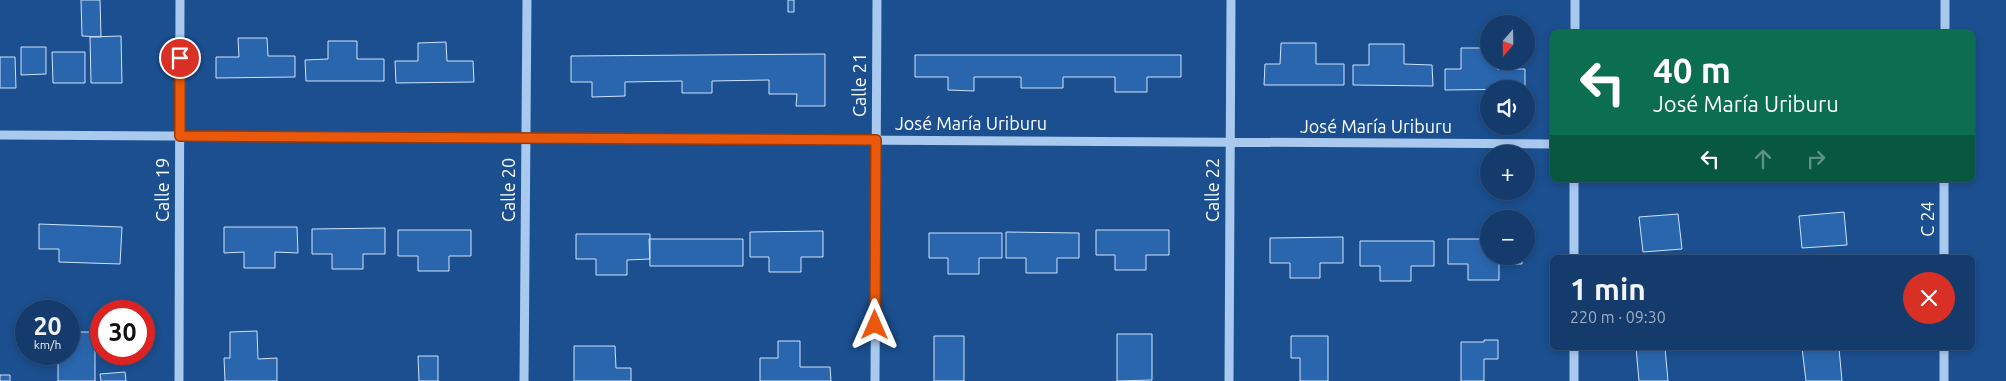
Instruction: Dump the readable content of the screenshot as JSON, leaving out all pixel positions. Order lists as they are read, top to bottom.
{
  "streets": {
    "street": [
      "Calle 21",
      "José María Uriburu",
      "Calle 19",
      "Calle 20",
      "Calle 22",
      "C 24"
    ]
  },
  "crossings": [
    ["Calle 21", "José María Uriburu"],
    ["José María Uriburu", "Calle 19"],
    ["José María Uriburu", "Calle 20"],
    ["José María Uriburu", "Calle 22"]
  ],
  "north": "bottom",
  "page": {
    "map_buttons": ["+", "−"],
    "turn": ["40 m", "José María Uriburu"],
    "heading": ["1 min", "220 m · 09:30"],
    "speed": "20 km/h",
    "limit": "30"
  }
}
